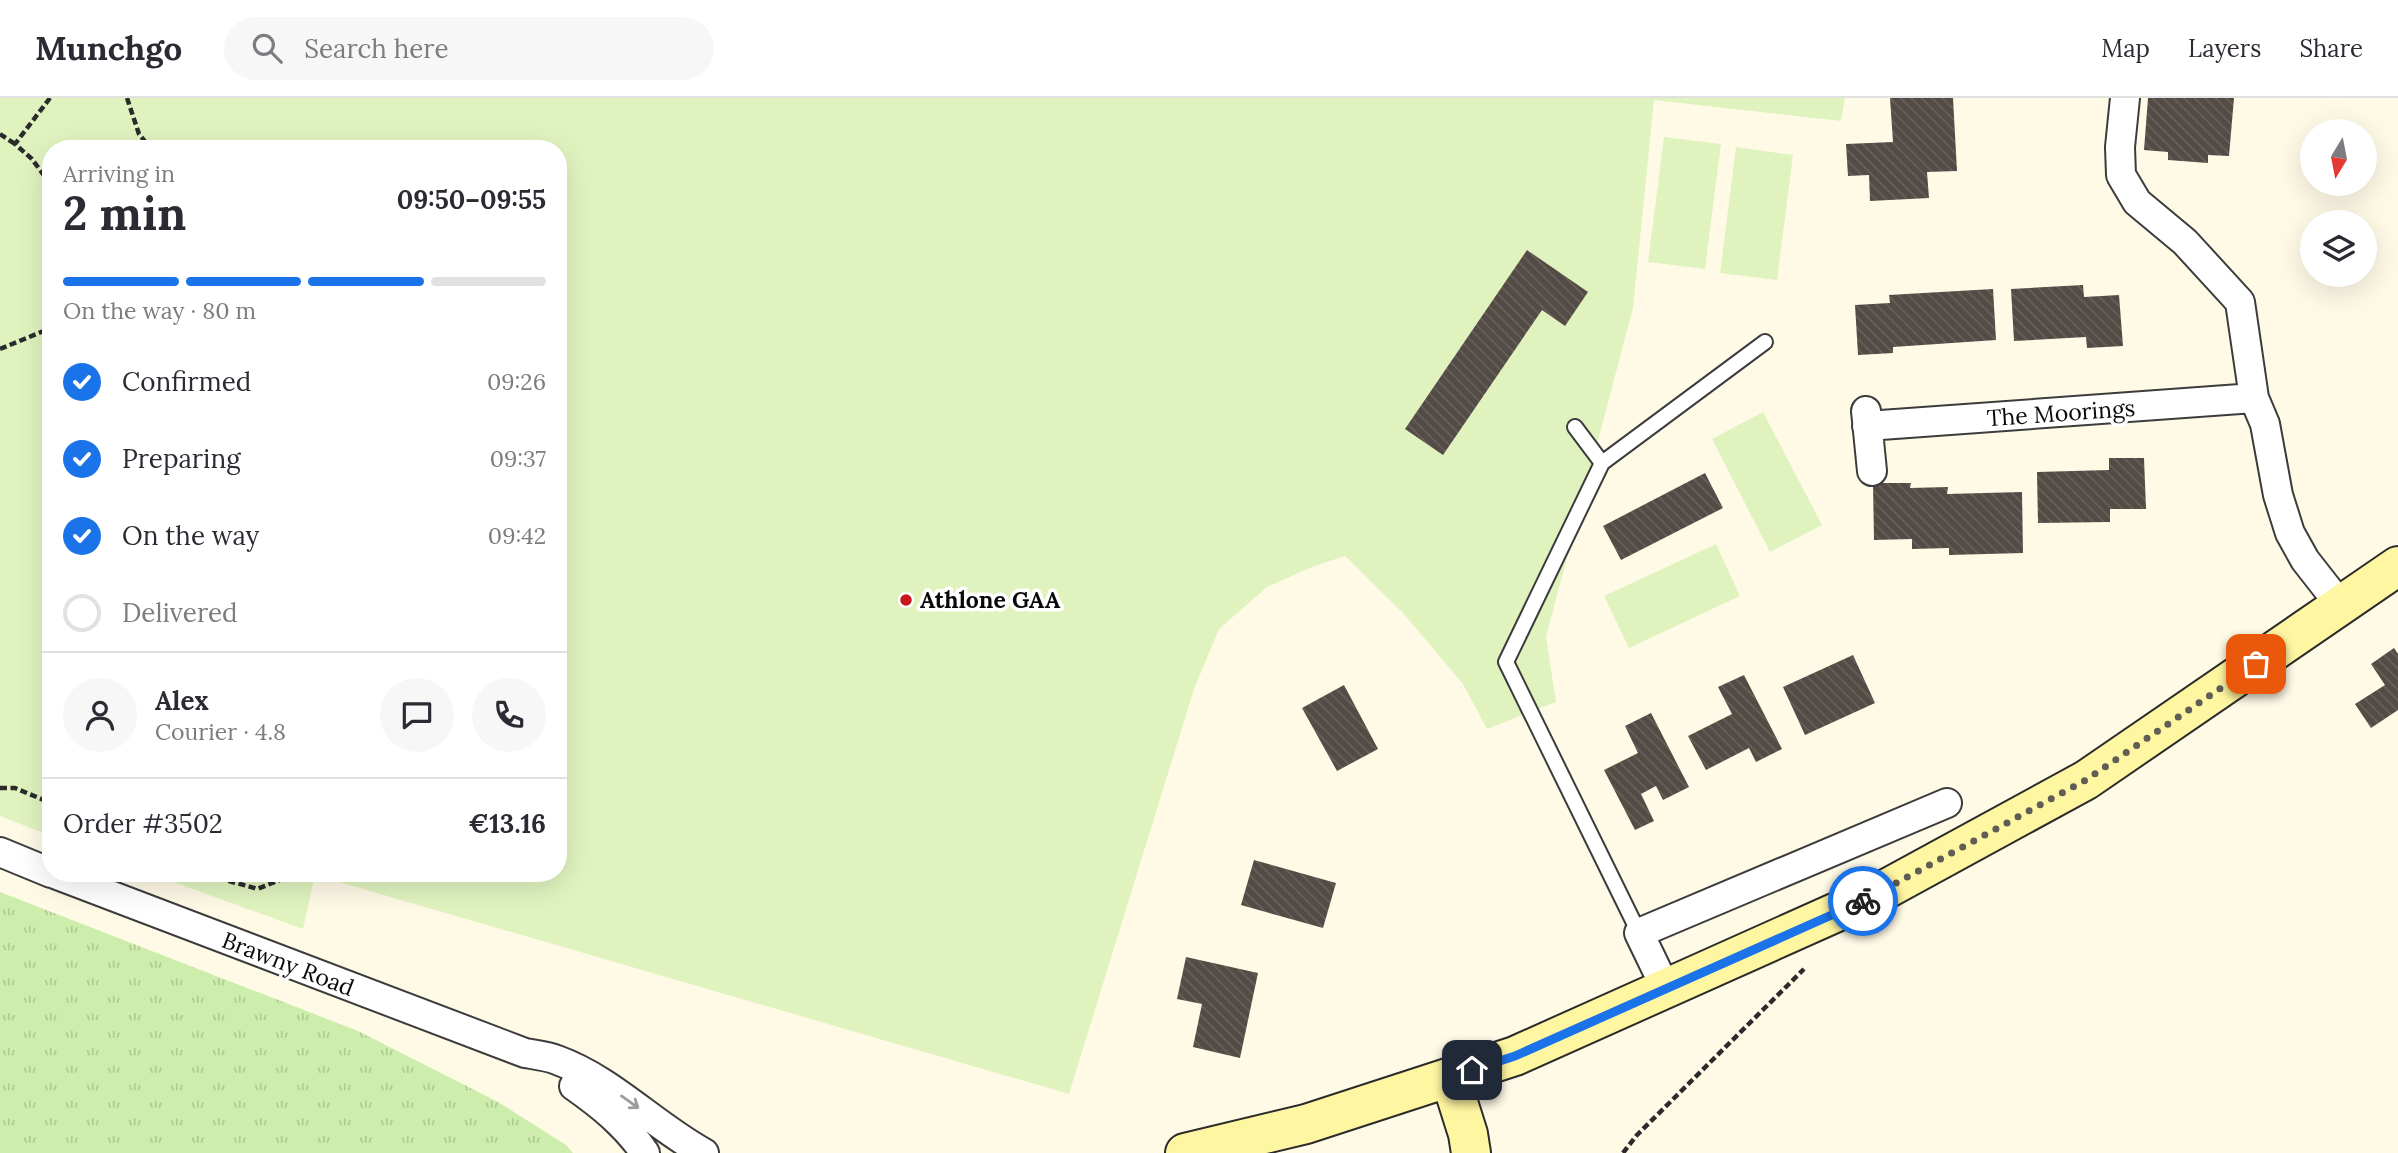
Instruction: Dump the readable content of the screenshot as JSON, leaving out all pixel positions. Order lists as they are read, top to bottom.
{
  "streets": {
    "street": ["The Moorings", "Brawny Road"]
  },
  "places": ["Athlone GAA"],
  "north": "bottom",
  "page": {
    "header": "Munchgo",
    "search": "Search here",
    "nav": ["Map", "Layers", "Share"],
    "heading": ["2 min", "Arriving in", "09:50–09:55"],
    "panel": [
      "Alex",
      "Courier · 4.8",
      "Order #3502",
      "€13.16"
    ],
    "bar": "On the way · 80 m",
    "list": [
      ["Confirmed", "09:26"],
      ["Preparing", "09:37"],
      ["On the way", "09:42"],
      "Delivered"
    ]
  }
}
